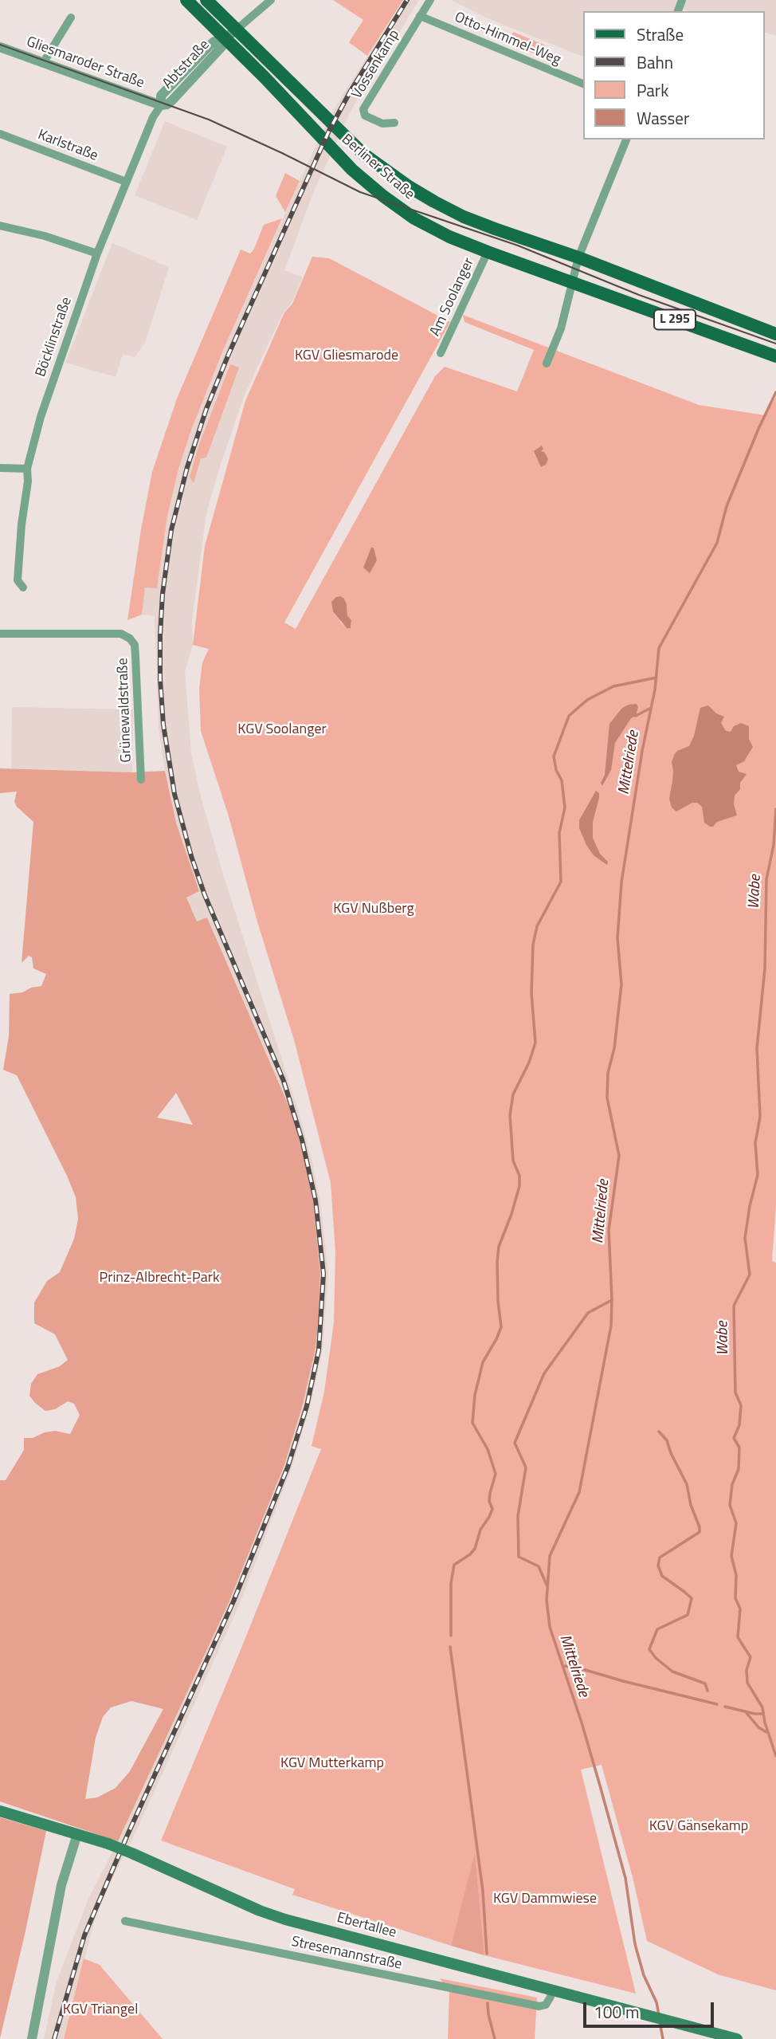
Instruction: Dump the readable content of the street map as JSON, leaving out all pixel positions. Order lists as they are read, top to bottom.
{
  "streets": {
    "main road": ["Berliner Straße", "L 295", "Ebertallee"],
    "street": [
      "Otto-Himmel-Weg",
      "Gliesmaroder Straße",
      "Abtstraße",
      "Vossenkamp",
      "Karlstraße",
      "Am Soolanger",
      "Böcklinstraße",
      "Grünewaldstraße",
      "Stresemannstraße"
    ]
  },
  "crossings": [
    ["Otto-Himmel-Weg", "Vossenkamp"],
    ["Gliesmaroder Straße", "Abtstraße"],
    ["Gliesmaroder Straße", "Böcklinstraße"],
    ["Abtstraße", "Berliner Straße"],
    ["Abtstraße", "L 295"],
    ["Abtstraße", "Böcklinstraße"],
    ["Karlstraße", "Böcklinstraße"],
    ["Berliner Straße", "Am Soolanger"],
    ["Berliner Straße", "L 295"],
    ["Ebertallee", "Stresemannstraße"]
  ],
  "water": ["Mittelriede", "Wabe"],
  "parks": [
    "KGV Gliesmarode",
    "KGV Soolanger",
    "KGV Nußberg",
    "Prinz-Albrecht-Park",
    "KGV Mutterkamp",
    "KGV Gänsekamp",
    "KGV Dammwiese",
    "KGV Triangel"
  ],
  "legend": [
    "Straße",
    "Bahn",
    "Park",
    "Wasser"
  ],
  "scale_bar": "100 m"
}
